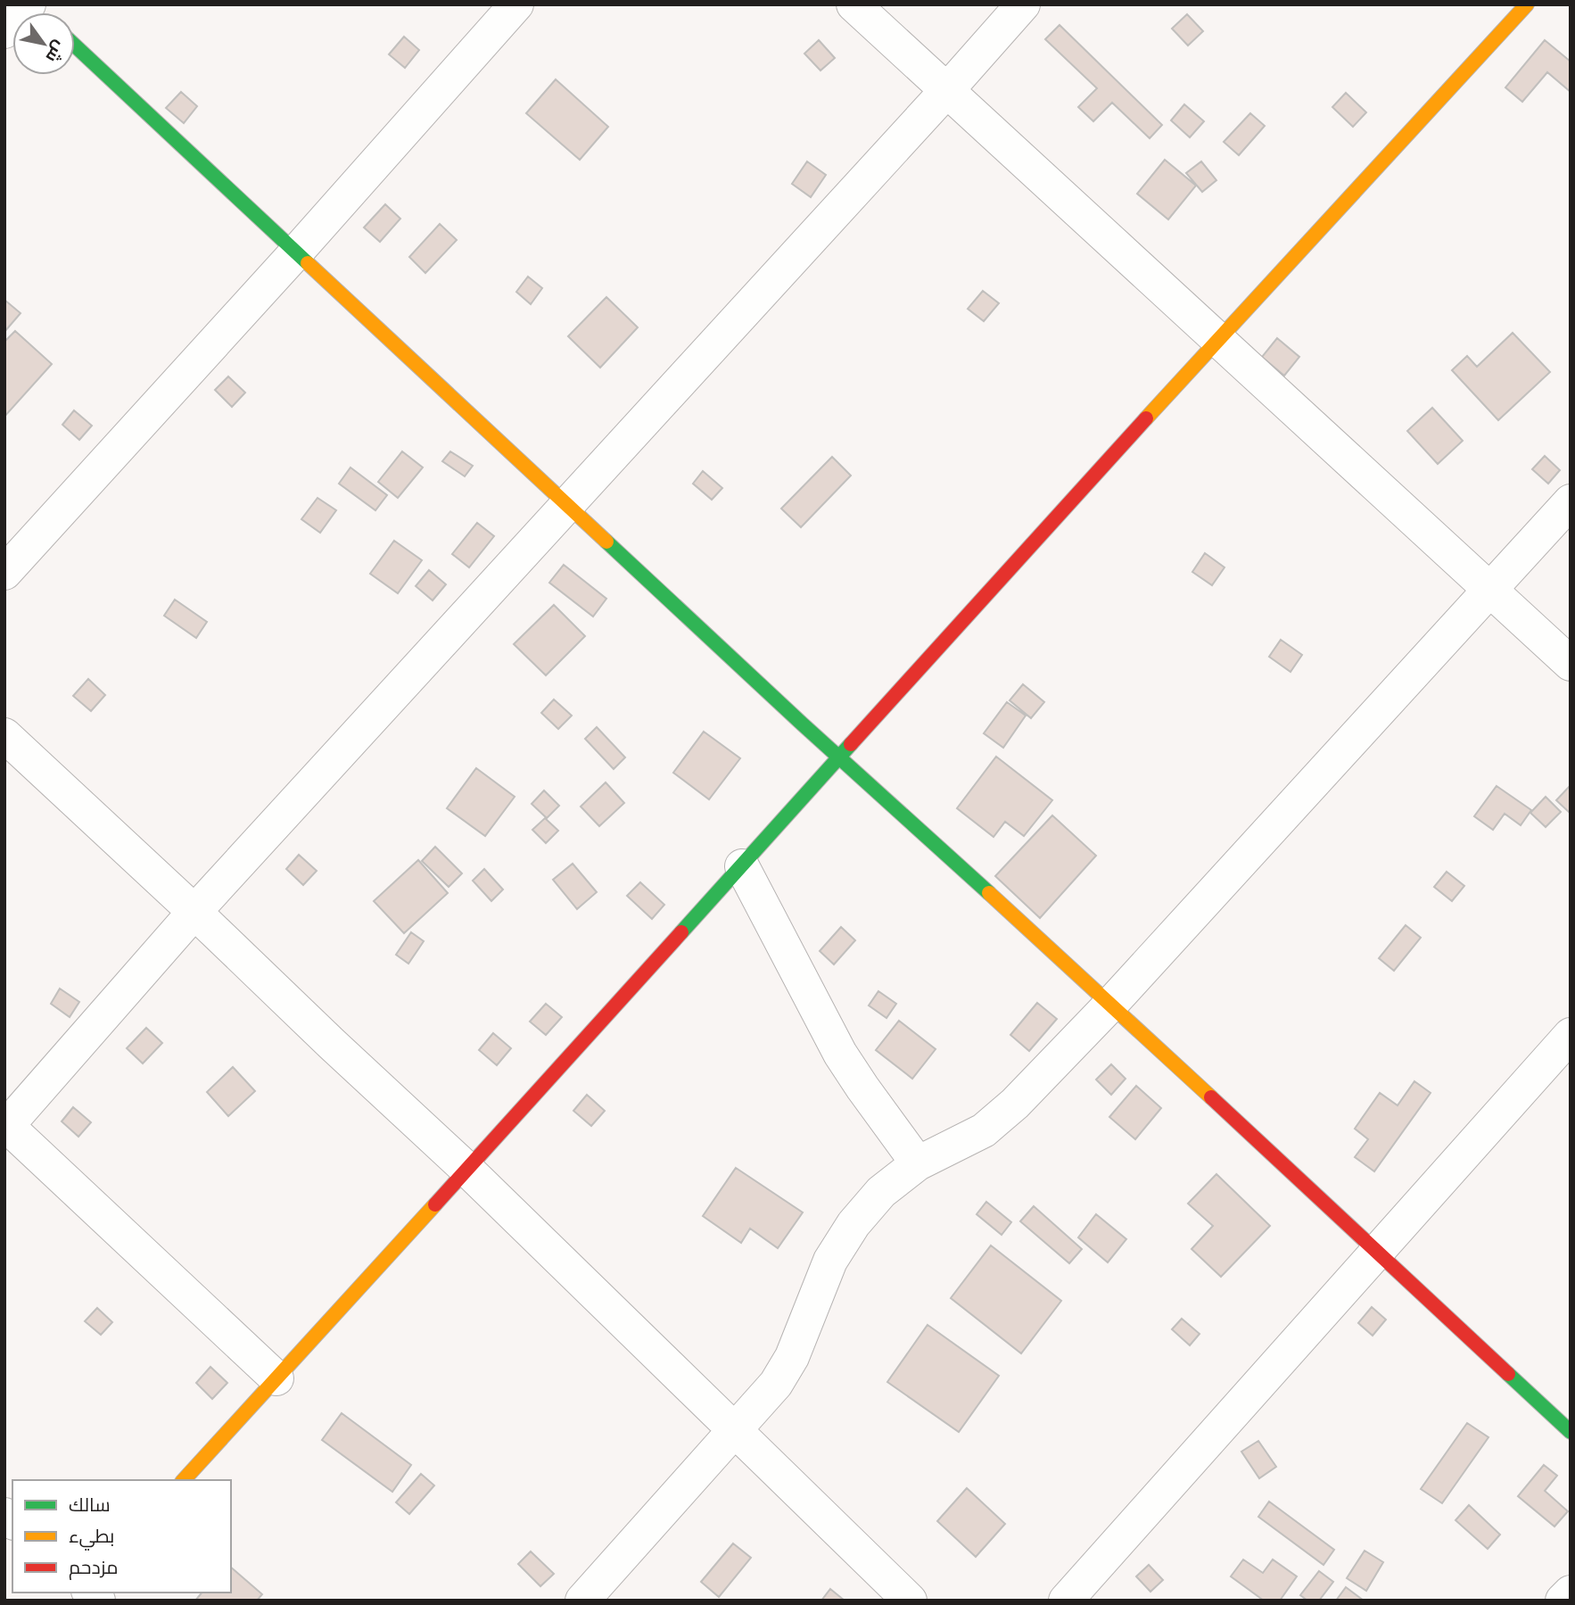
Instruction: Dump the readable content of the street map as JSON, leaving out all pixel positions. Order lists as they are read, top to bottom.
{
  "legend": ["سالك", "بطيء", "مزدحم"],
  "north": "bottom right"
}
